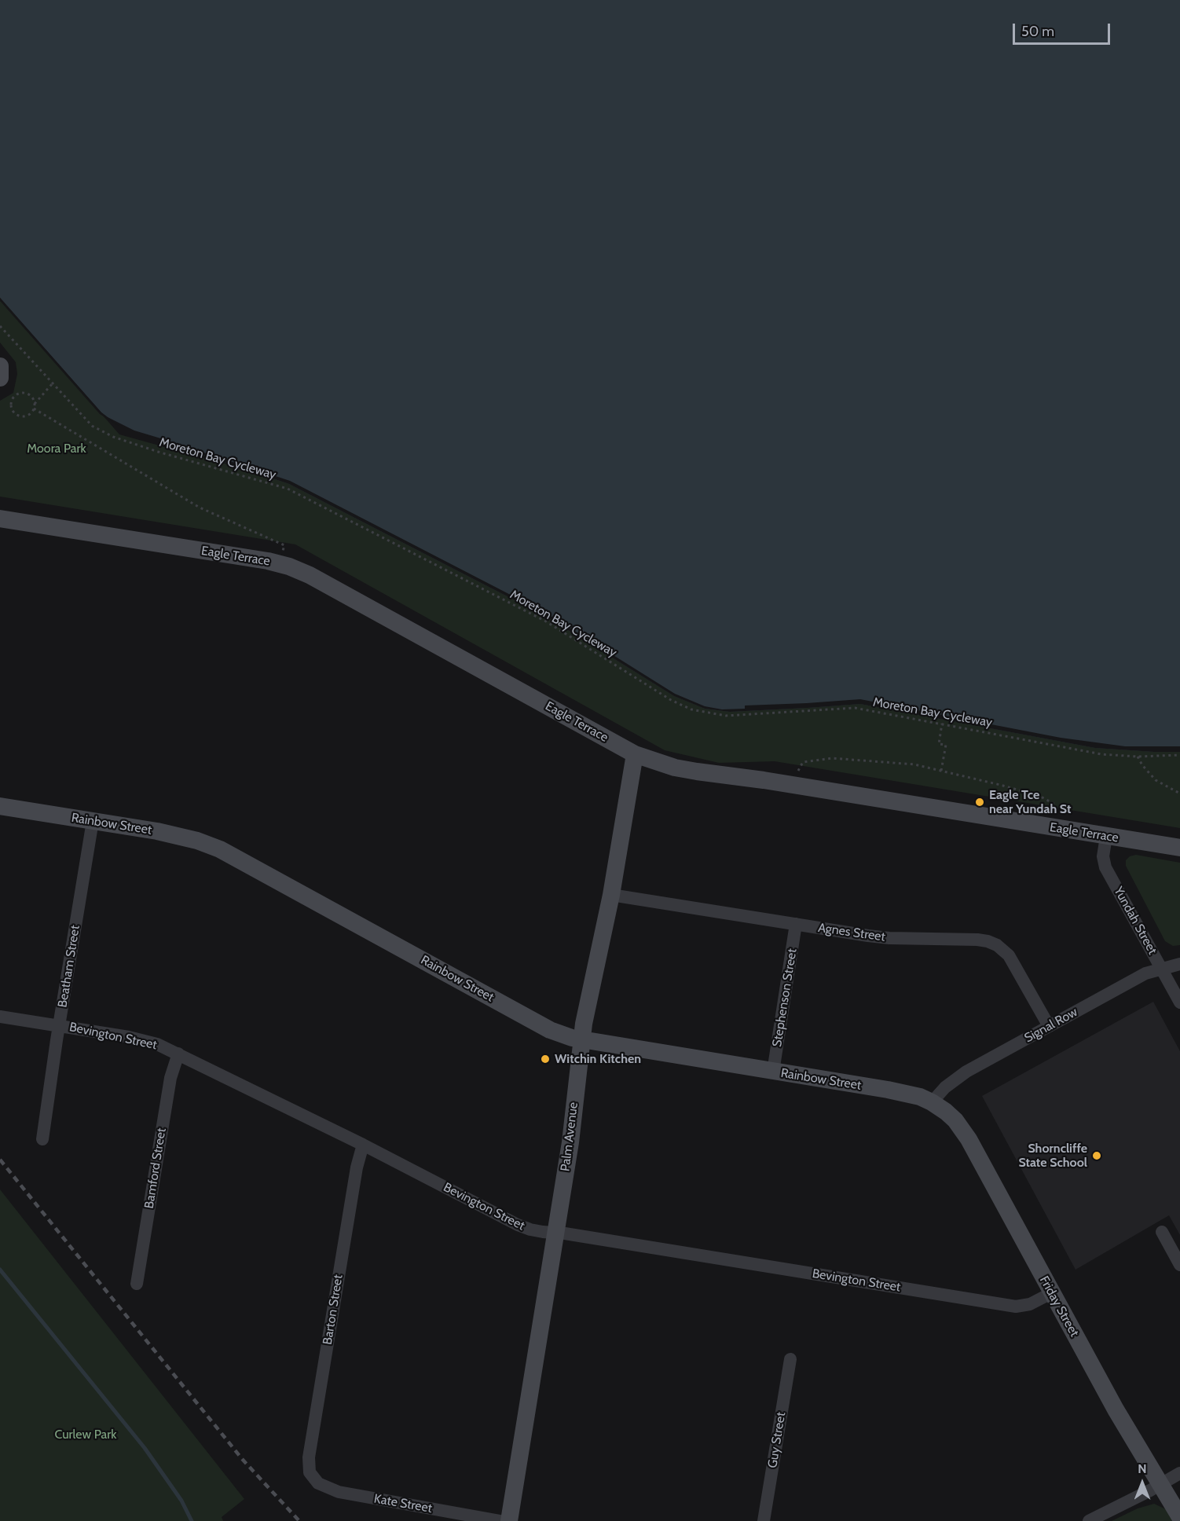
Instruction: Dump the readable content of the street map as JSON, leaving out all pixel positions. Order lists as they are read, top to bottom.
{
  "streets": {
    "street": [
      "Eagle Terrace",
      "Rainbow Street",
      "Yundah Street",
      "Agnes Street",
      "Beatham Street",
      "Stephenson Street",
      "Signal Row",
      "Bevington Street",
      "Palm Avenue",
      "Bamford Street",
      "Friday Street",
      "Barton Street",
      "Guy Street",
      "Kate Street"
    ],
    "path": ["Moreton Bay Cycleway"]
  },
  "crossings": [
    ["Eagle Terrace", "Yundah Street"],
    ["Eagle Terrace", "Palm Avenue"],
    ["Rainbow Street", "Beatham Street"],
    ["Rainbow Street", "Stephenson Street"],
    ["Rainbow Street", "Signal Row"],
    ["Rainbow Street", "Palm Avenue"],
    ["Rainbow Street", "Friday Street"],
    ["Yundah Street", "Signal Row"],
    ["Agnes Street", "Stephenson Street"],
    ["Agnes Street", "Signal Row"],
    ["Agnes Street", "Palm Avenue"],
    ["Beatham Street", "Bevington Street"],
    ["Signal Row", "Friday Street"],
    ["Bevington Street", "Palm Avenue"],
    ["Bevington Street", "Bamford Street"],
    ["Bevington Street", "Friday Street"],
    ["Bevington Street", "Barton Street"],
    ["Barton Street", "Kate Street"]
  ],
  "parks": ["Moora Park", "Curlew Park"],
  "places": ["Eagle Tce near Yundah St", "Witchin Kitchen", "Shorncliffe State School"],
  "scale_bar": "50 m",
  "north": "top"
}
